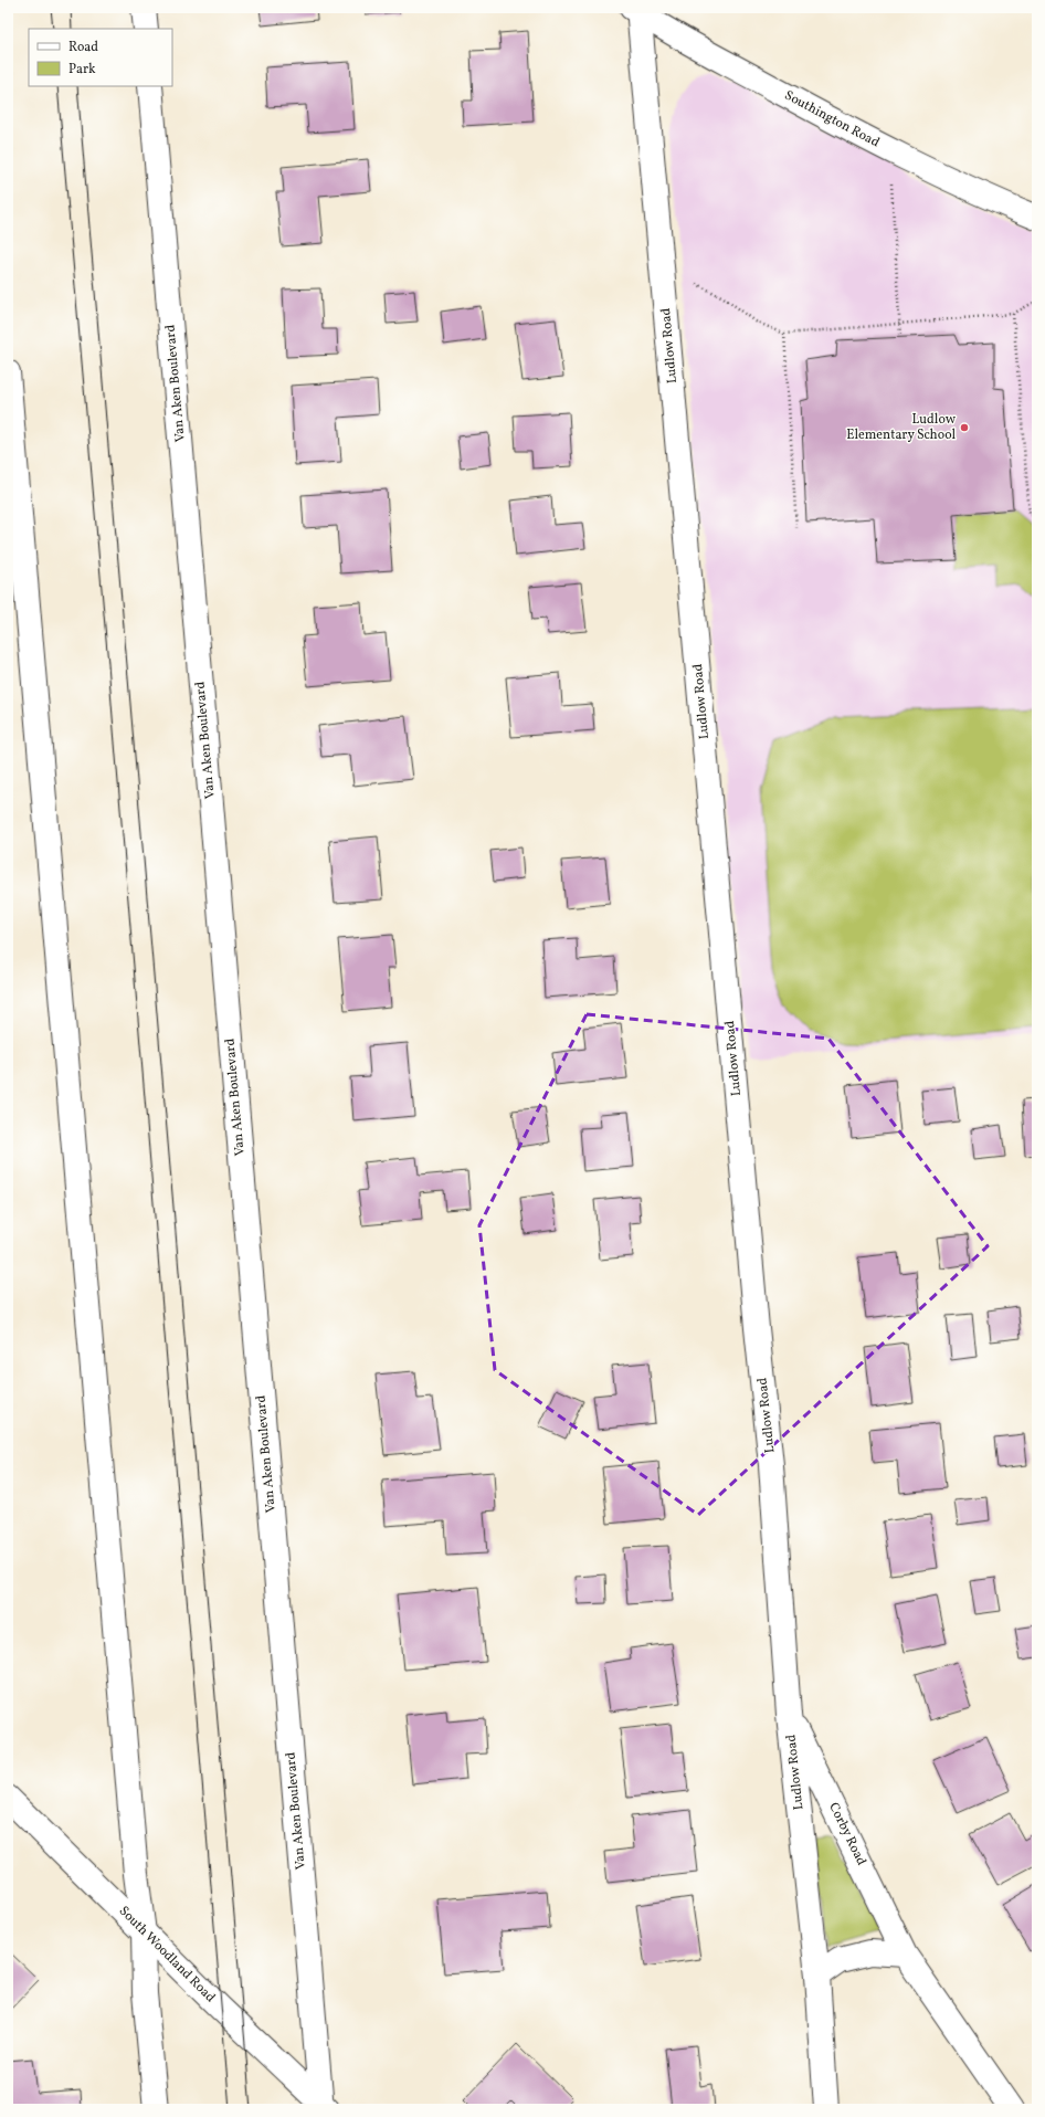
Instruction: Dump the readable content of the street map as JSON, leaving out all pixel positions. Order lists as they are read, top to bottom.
{
  "streets": {
    "main road": [
      "Southington Road",
      "Ludlow Road",
      "Van Aken Boulevard",
      "Corby Road",
      "South Woodland Road"
    ]
  },
  "crossings": [
    ["Southington Road", "Ludlow Road"],
    ["Ludlow Road", "Corby Road"],
    ["Van Aken Boulevard", "South Woodland Road"]
  ],
  "places": ["Ludlow Elementary School"],
  "legend": ["Road", "Park"]
}
